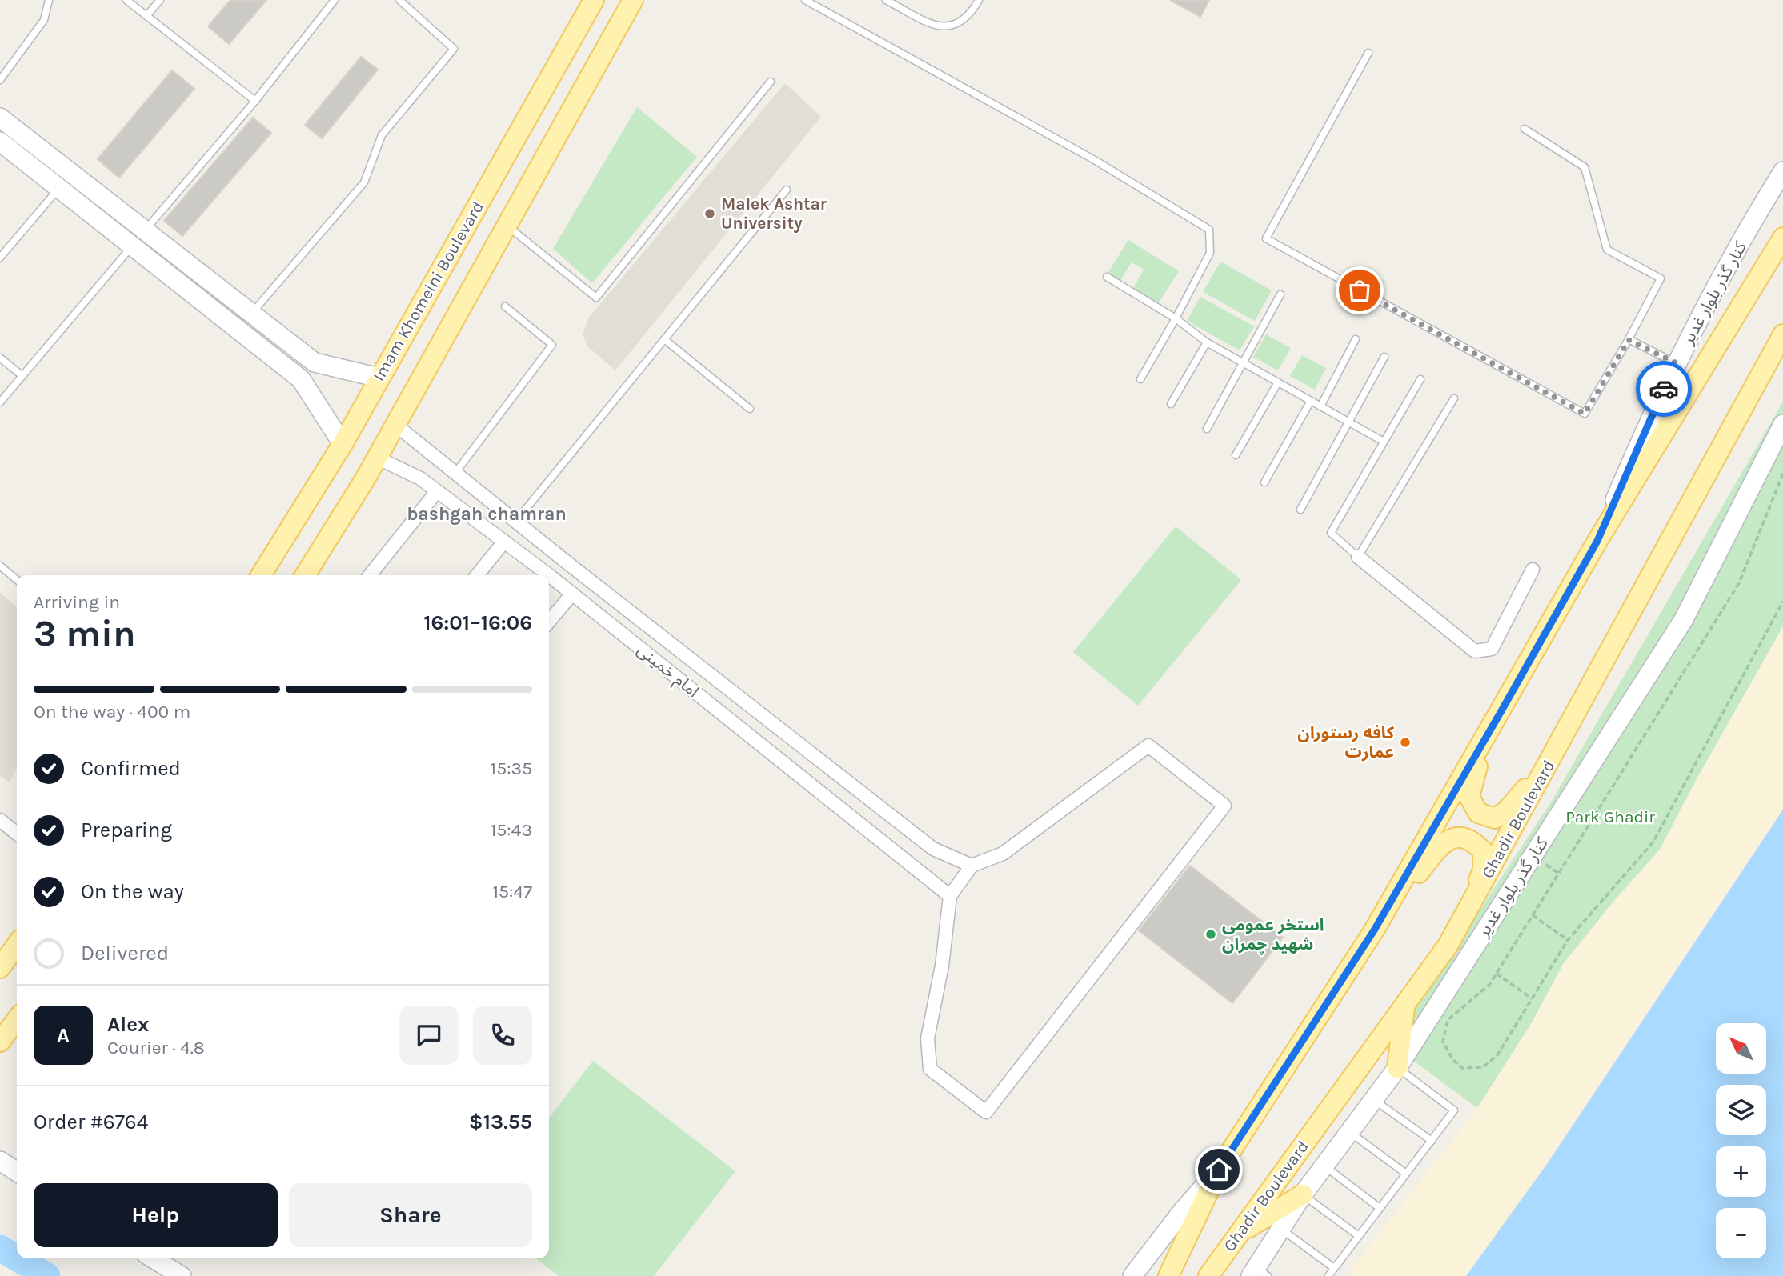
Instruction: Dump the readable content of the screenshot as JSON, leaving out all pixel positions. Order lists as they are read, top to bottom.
{
  "streets": {
    "main road": ["Imam Khomeini Boulevard", "Ghadir Boulevard"],
    "street": ["کنار گذر بلوار غدیر", "امام خمینی"]
  },
  "districts": ["bashgah chamran"],
  "parks": ["Park Ghadir"],
  "places": ["Malek Ashtar University", "کافه رستوران عمارت", "استخر عمومی شهید چمران"],
  "north": "top left",
  "page": {
    "heading": ["3 min", "Arriving in", "16:01–16:06"],
    "panel": [
      "Alex",
      "Courier · 4.8",
      "Order #6764",
      "$13.55"
    ],
    "bar": "On the way · 400 m",
    "list": [
      ["Confirmed", "15:35"],
      ["Preparing", "15:43"],
      ["On the way", "15:47"],
      "Delivered"
    ],
    "round": "A",
    "map_buttons": ["+", "−"],
    "buttons": ["Help", "Share"]
  }
}
